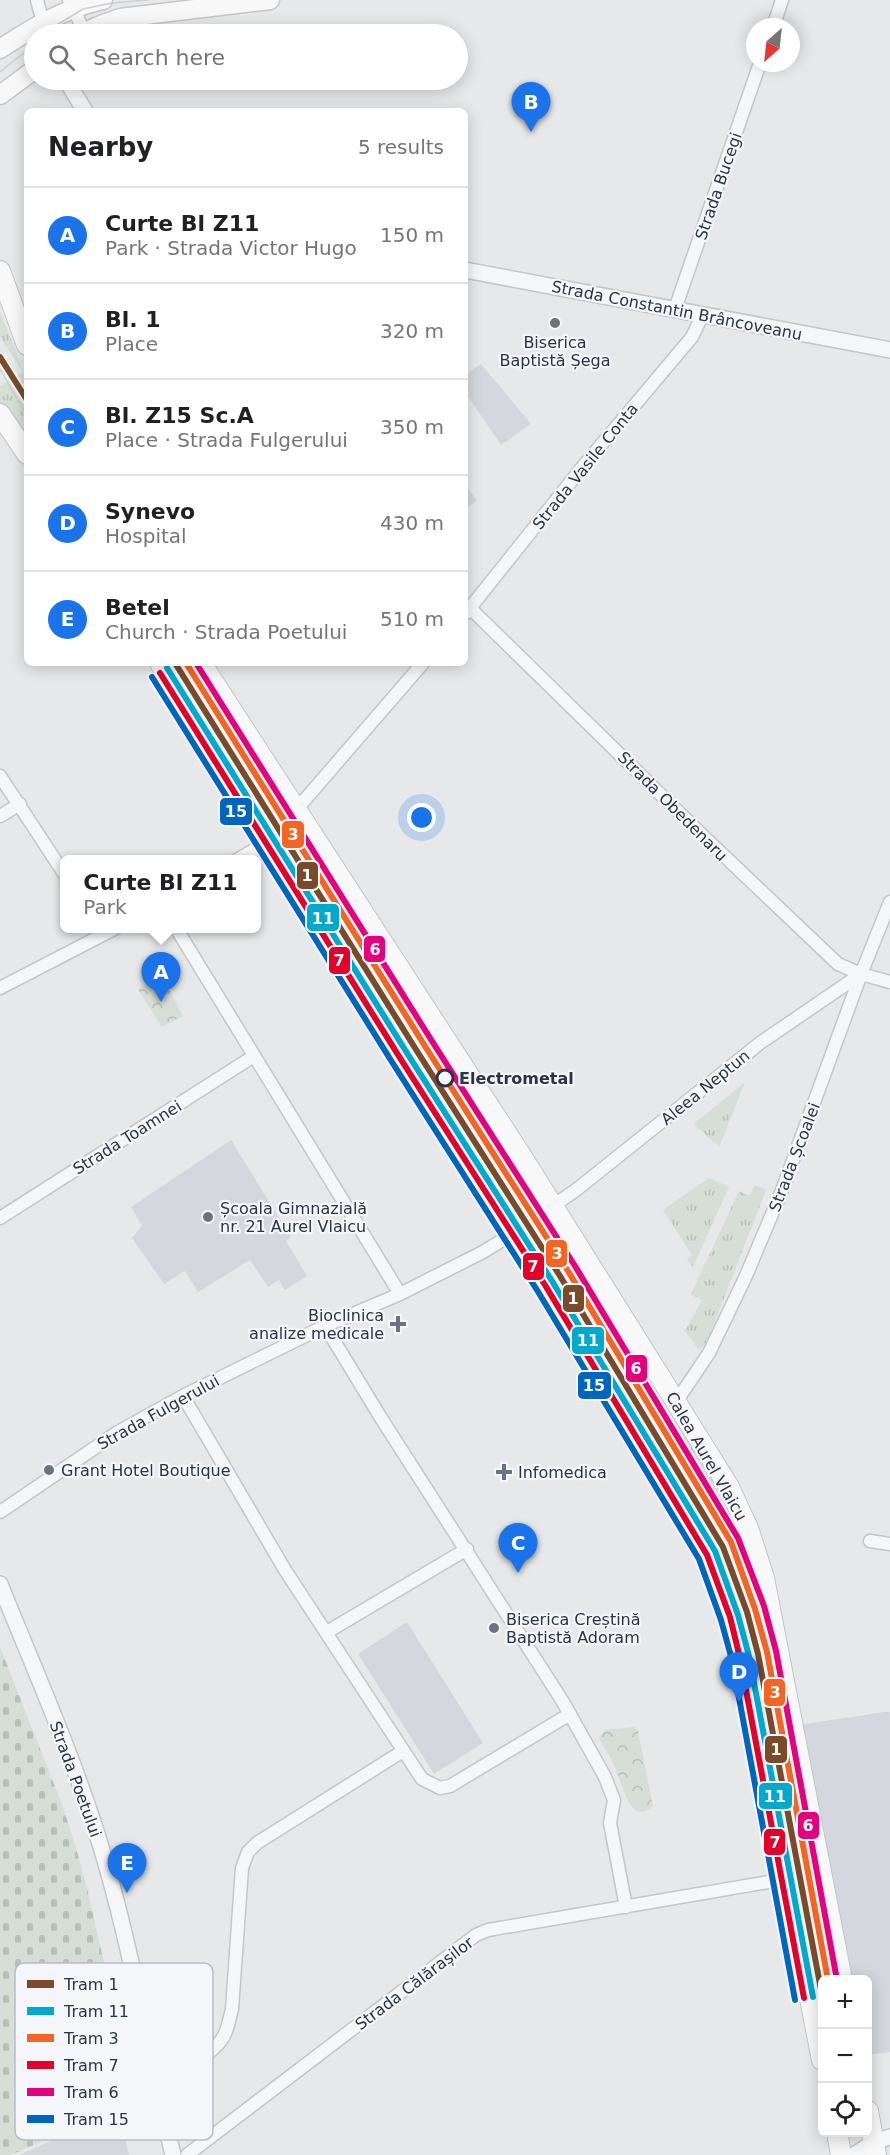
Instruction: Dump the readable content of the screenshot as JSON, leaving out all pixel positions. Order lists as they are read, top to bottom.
{
  "streets": {
    "main road": ["Calea Aurel Vlaicu"],
    "street": [
      "Strada Bucegi",
      "Strada Constantin Brâncoveanu",
      "Strada Vasile Conta",
      "Strada Obedenaru",
      "Aleea Neptun",
      "Strada Toamnei",
      "Strada Școalei",
      "Strada Fulgerului",
      "Strada Poetului",
      "Strada Călărașilor"
    ]
  },
  "crossings": [
    ["Strada Bucegi", "Strada Constantin Brâncoveanu"],
    ["Strada Constantin Brâncoveanu", "Strada Vasile Conta"],
    ["Strada Vasile Conta", "Strada Obedenaru"],
    ["Strada Obedenaru", "Aleea Neptun"],
    ["Strada Obedenaru", "Strada Școalei"],
    ["Aleea Neptun", "Strada Școalei"],
    ["Aleea Neptun", "Strada Fulgerului"],
    ["Aleea Neptun", "Calea Aurel Vlaicu"],
    ["Strada Școalei", "Calea Aurel Vlaicu"],
    ["Calea Aurel Vlaicu", "Strada Călărașilor"]
  ],
  "places": {
    "other": [
      "Biserica Baptistă Șega",
      "Electrometal",
      "Școala Gimnazială nr. 21 Aurel Vlaicu",
      "Grant Hotel Boutique",
      "Biserica Creștină Baptistă Adoram"
    ],
    "health": ["Bioclinica analize medicale", "Infomedica"]
  },
  "lines": [
    "tram line 1",
    "tram line 3",
    "tram line 6",
    "tram line 11",
    "tram line 7",
    "tram line 15"
  ],
  "legend": [
    "Tram 1",
    "Tram 11",
    "Tram 3",
    "Tram 7",
    "Tram 6",
    "Tram 15"
  ],
  "north": "bottom left",
  "page": {
    "search": "Search here",
    "pins": [
      "B",
      "A",
      "C",
      "D",
      "E"
    ],
    "heading": ["Nearby", "5 results"],
    "list": [
      {
        "mark": "A",
        "name": "Curte Bl Z11",
        "note": "Park · Strada Victor Hugo",
        "value": "150 m"
      },
      {
        "mark": "B",
        "name": "Bl. 1",
        "note": "Place",
        "value": "320 m"
      },
      {
        "mark": "C",
        "name": "Bl. Z15 Sc.A",
        "note": "Place · Strada Fulgerului",
        "value": "350 m"
      },
      {
        "mark": "D",
        "name": "Synevo",
        "note": "Hospital",
        "value": "430 m"
      },
      {
        "mark": "E",
        "name": "Betel",
        "note": "Church · Strada Poetului",
        "value": "510 m"
      }
    ],
    "popup": ["Curte Bl Z11", "Park"],
    "map_buttons": ["+", "−"]
  }
}
